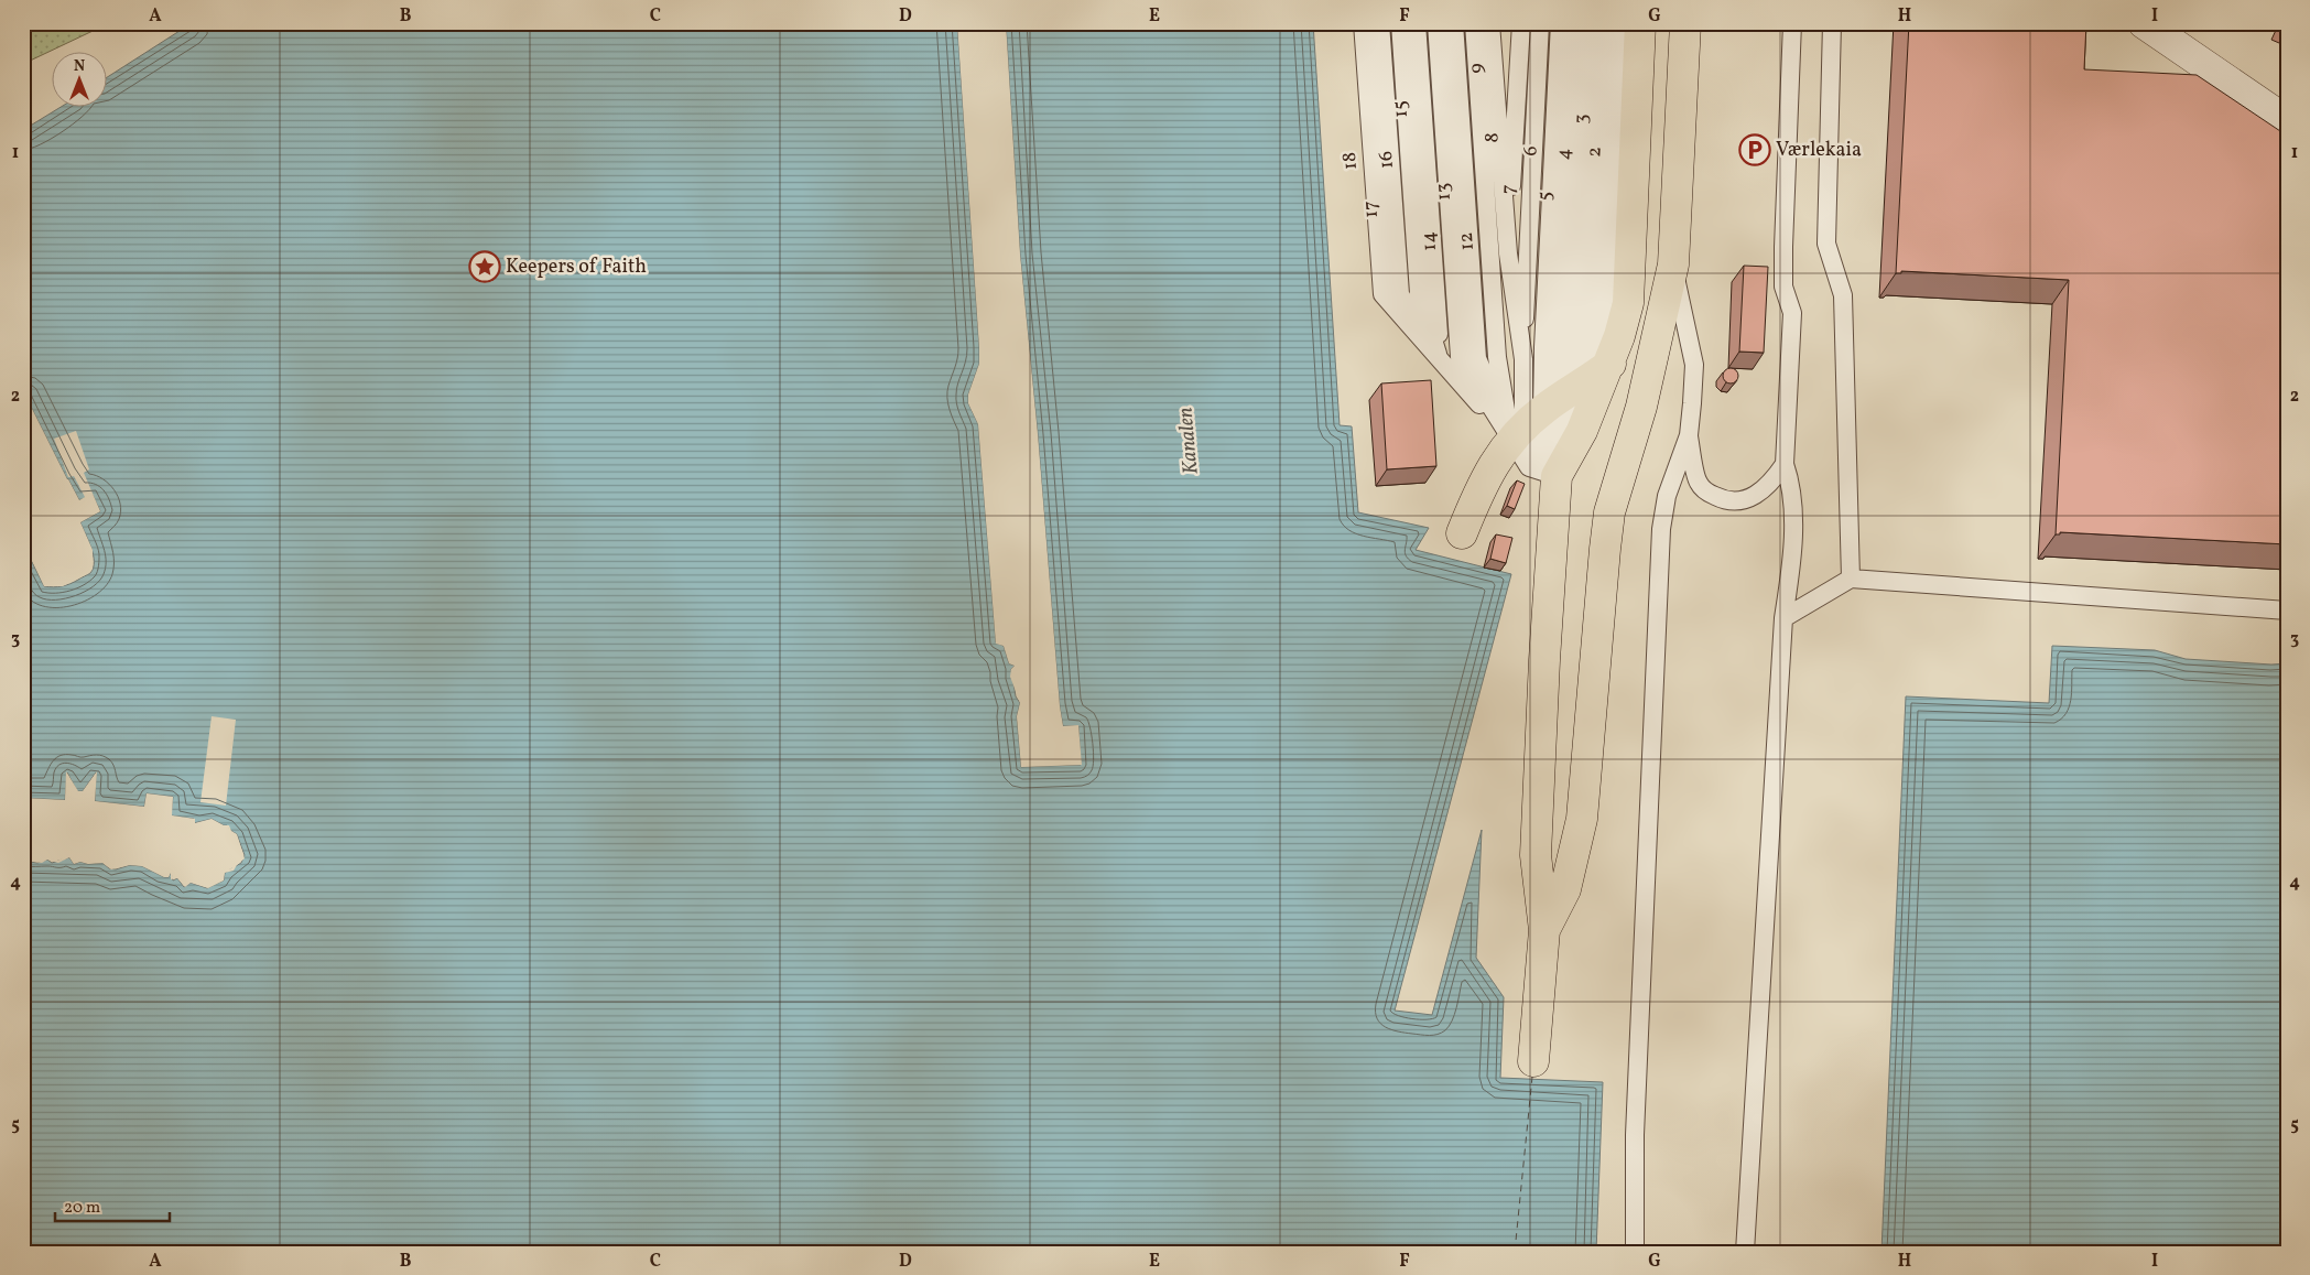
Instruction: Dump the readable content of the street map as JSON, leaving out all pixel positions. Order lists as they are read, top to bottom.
{
  "streets": {
    "lane": [
      "9",
      "15",
      "3",
      "8",
      "6",
      "2",
      "4",
      "16",
      "18",
      "7",
      "13",
      "5",
      "17",
      "14",
      "12"
    ]
  },
  "crossings": [
    ["15", "16"],
    ["3", "2"],
    ["6", "4"],
    ["6", "5"],
    ["6", "12"],
    ["4", "5"],
    ["4", "12"],
    ["18", "17"],
    ["13", "14"],
    ["5", "12"]
  ],
  "water": ["Kanalen"],
  "places": {
    "parking": ["Værlekaia"],
    "place": ["Keepers of Faith"]
  },
  "scale_bar": "20 m",
  "north": "top",
  "grid": {
    "columns": [
      "A",
      "B",
      "C",
      "D",
      "E",
      "F",
      "G",
      "H",
      "I"
    ],
    "rows": [
      "1",
      "2",
      "3",
      "4",
      "5"
    ]
  }
}
